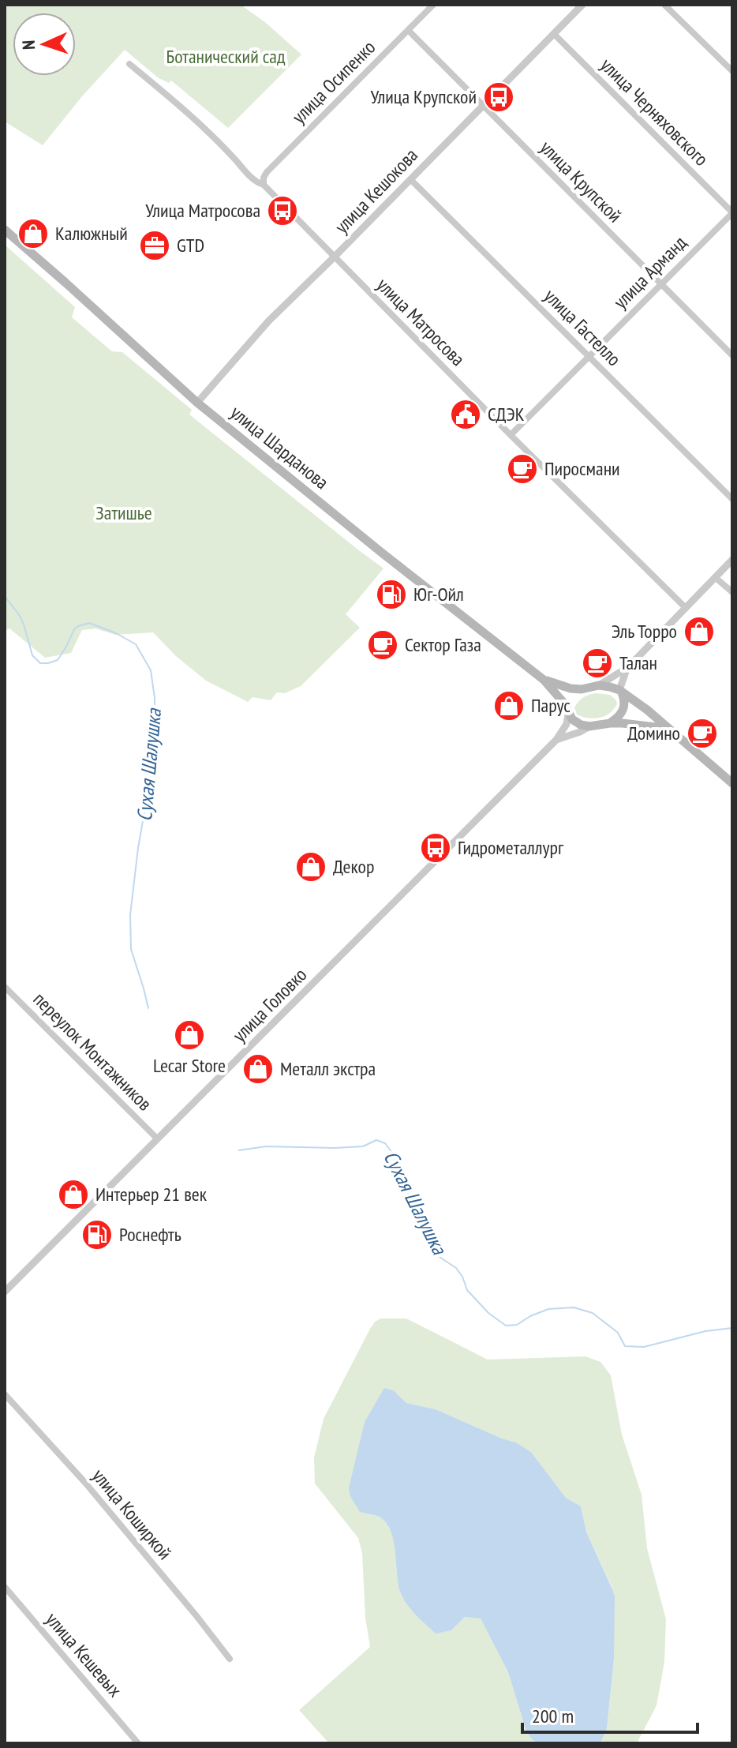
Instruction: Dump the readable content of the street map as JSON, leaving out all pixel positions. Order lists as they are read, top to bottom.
{
  "streets": {
    "main road": ["улица Шарданова"],
    "street": [
      "улица Осипенко",
      "улица Черняховского",
      "улица Крупской",
      "улица Кешокова",
      "улица Арманд",
      "улица Матросова",
      "улица Гастелло",
      "улица Головко",
      "переулок Монтажников",
      "улица Коширкой",
      "улица Кешевых"
    ]
  },
  "crossings": [
    ["улица Осипенко", "улица Крупской"],
    ["улица Осипенко", "улица Матросова"],
    ["улица Черняховского", "улица Кешокова"],
    ["улица Черняховского", "улица Арманд"],
    ["улица Крупской", "улица Кешокова"],
    ["улица Крупской", "улица Арманд"],
    ["улица Кешокова", "улица Матросова"],
    ["улица Кешокова", "улица Гастелло"],
    ["улица Кешокова", "улица Шарданова"],
    ["улица Арманд", "улица Матросова"],
    ["улица Арманд", "улица Гастелло"],
    ["улица Головко", "переулок Монтажников"]
  ],
  "water": ["Сухая Шалушка"],
  "parks": ["Ботанический сад", "Затишье"],
  "places": {
    "bus stop": ["Улица Крупской", "Улица Матросова", "Гидрометаллург"],
    "shop": [
      "Калюжный",
      "Эль Торро",
      "Парус",
      "Декор",
      "Lecar Store",
      "Металл экстра",
      "Интерьер 21 век"
    ],
    "office": ["GTD"],
    "public building": ["СДЭК"],
    "cafe": [
      "Пиросмани",
      "Сектор Газа",
      "Талан",
      "Домино"
    ],
    "fuel station": ["Юг-Ойл", "Роснефть"]
  },
  "scale_bar": "200 m",
  "north": "left"
}
